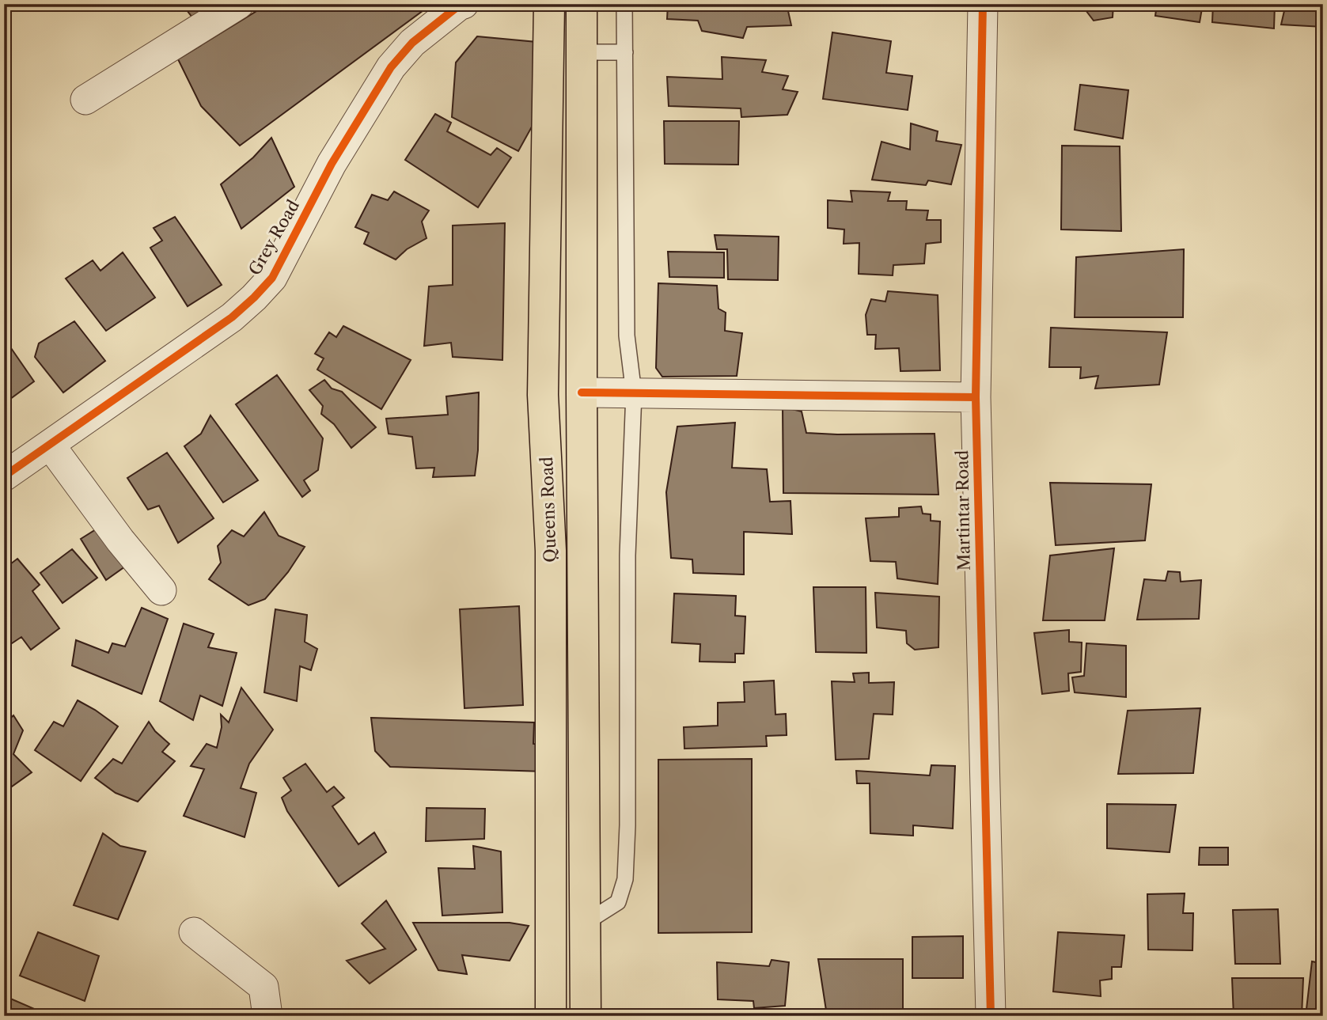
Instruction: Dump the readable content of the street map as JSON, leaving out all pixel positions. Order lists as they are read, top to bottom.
{
  "streets": {
    "main road": ["Queens Road"],
    "street": ["Grey Road", "Martintar Road"]
  }
}
